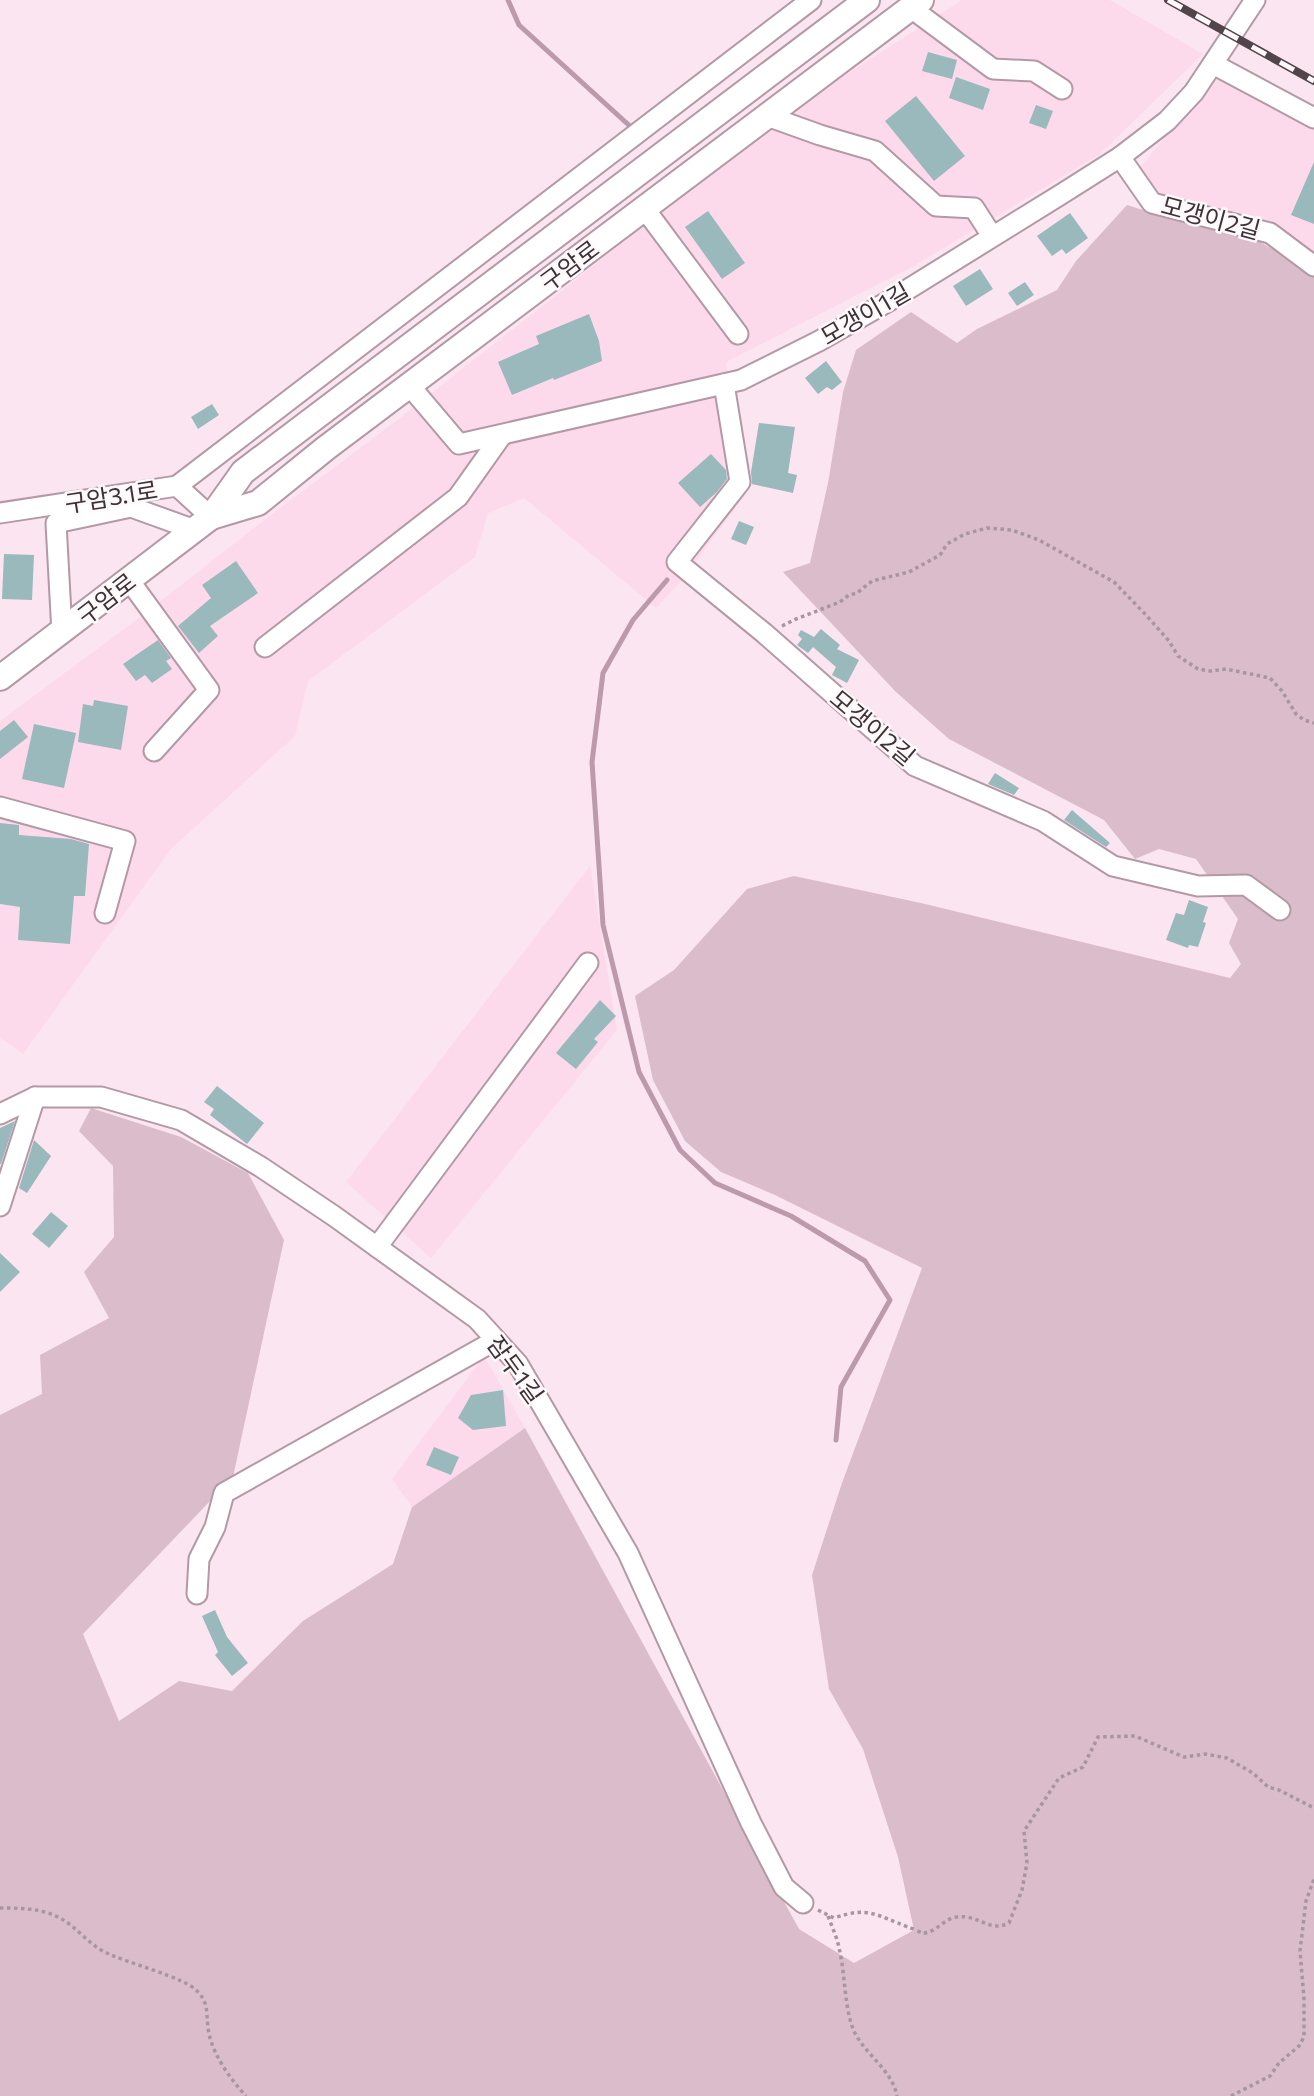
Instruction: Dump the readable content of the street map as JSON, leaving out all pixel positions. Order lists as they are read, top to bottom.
{
  "streets": {
    "main road": ["구암로"],
    "street": [
      "모갱이2길",
      "모갱이1길",
      "구암3.1로",
      "잠두1길"
    ]
  },
  "crossings": [
    ["모갱이2길", "모갱이1길"],
    ["구암로", "모갱이1길"],
    ["구암로", "구암3.1로"]
  ]
}
